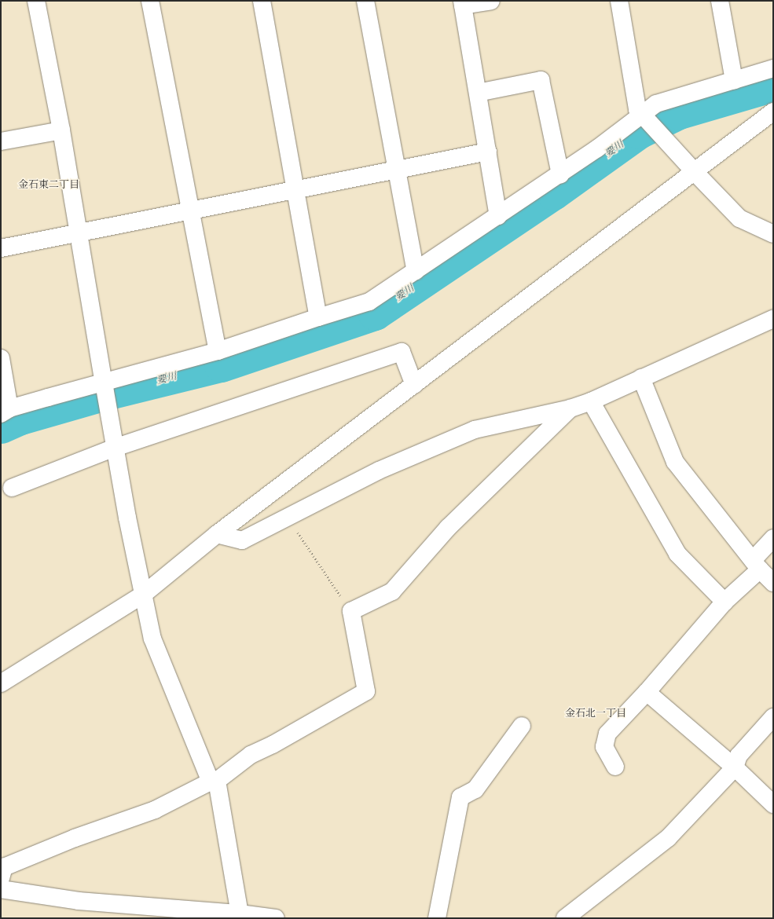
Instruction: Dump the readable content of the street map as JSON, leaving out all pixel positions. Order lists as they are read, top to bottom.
{
  "districts": ["金石東二丁目", "金石北一丁目"],
  "water": ["要川"]
}
